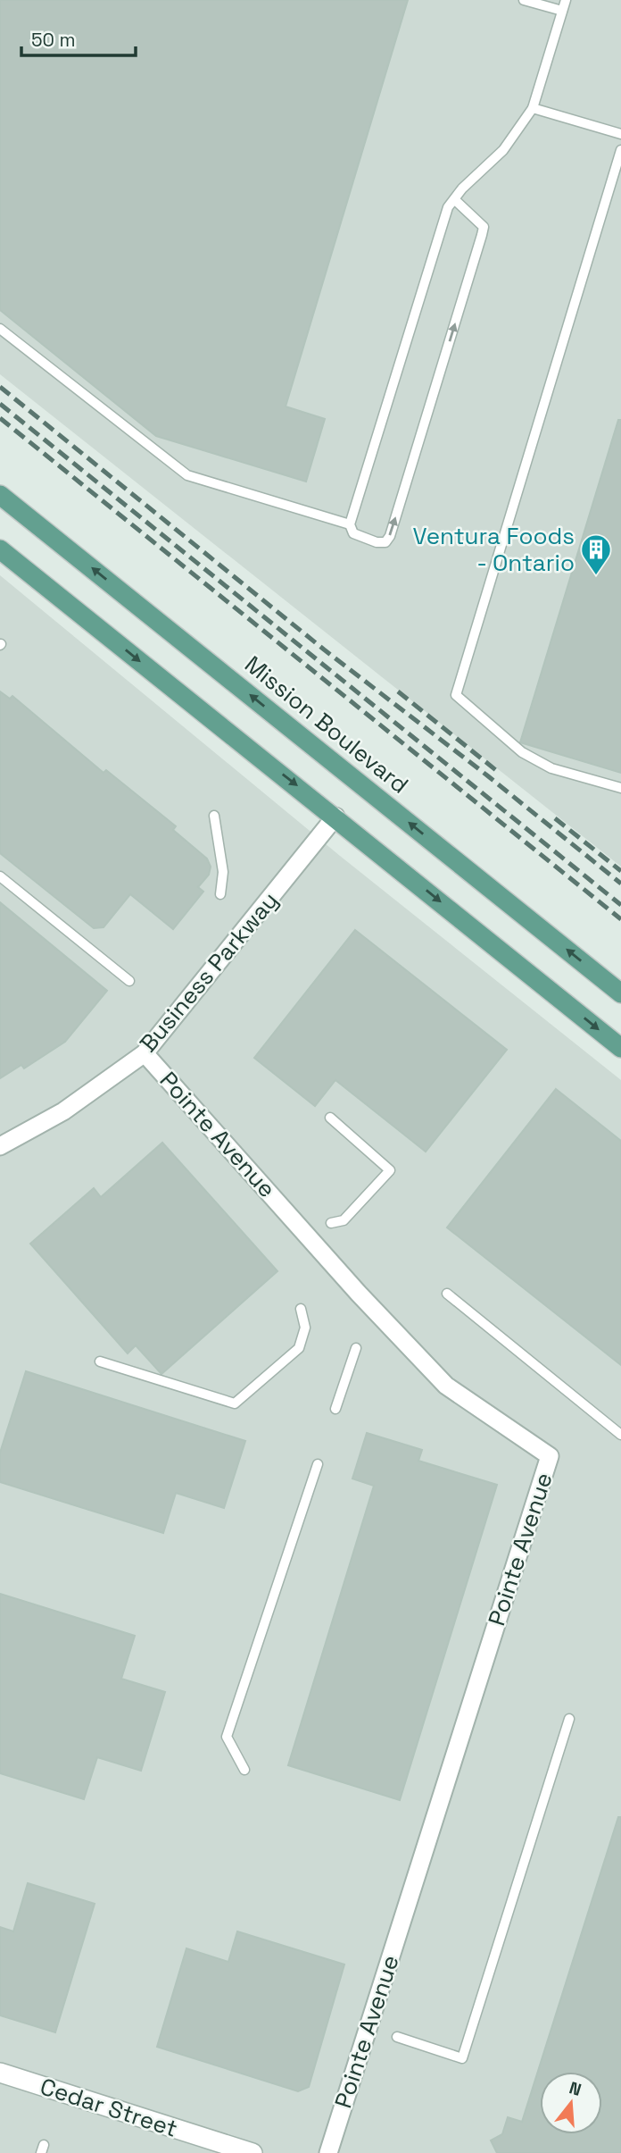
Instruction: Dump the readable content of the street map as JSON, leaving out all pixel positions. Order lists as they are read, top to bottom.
{
  "streets": {
    "main road": ["Mission Boulevard"],
    "street": ["Business Parkway", "Pointe Avenue", "Cedar Street"]
  },
  "crossings": [
    ["Business Parkway", "Pointe Avenue"]
  ],
  "places": {
    "building": ["Ventura Foods - Ontario"]
  },
  "scale_bar": "50 m",
  "north": "top"
}
